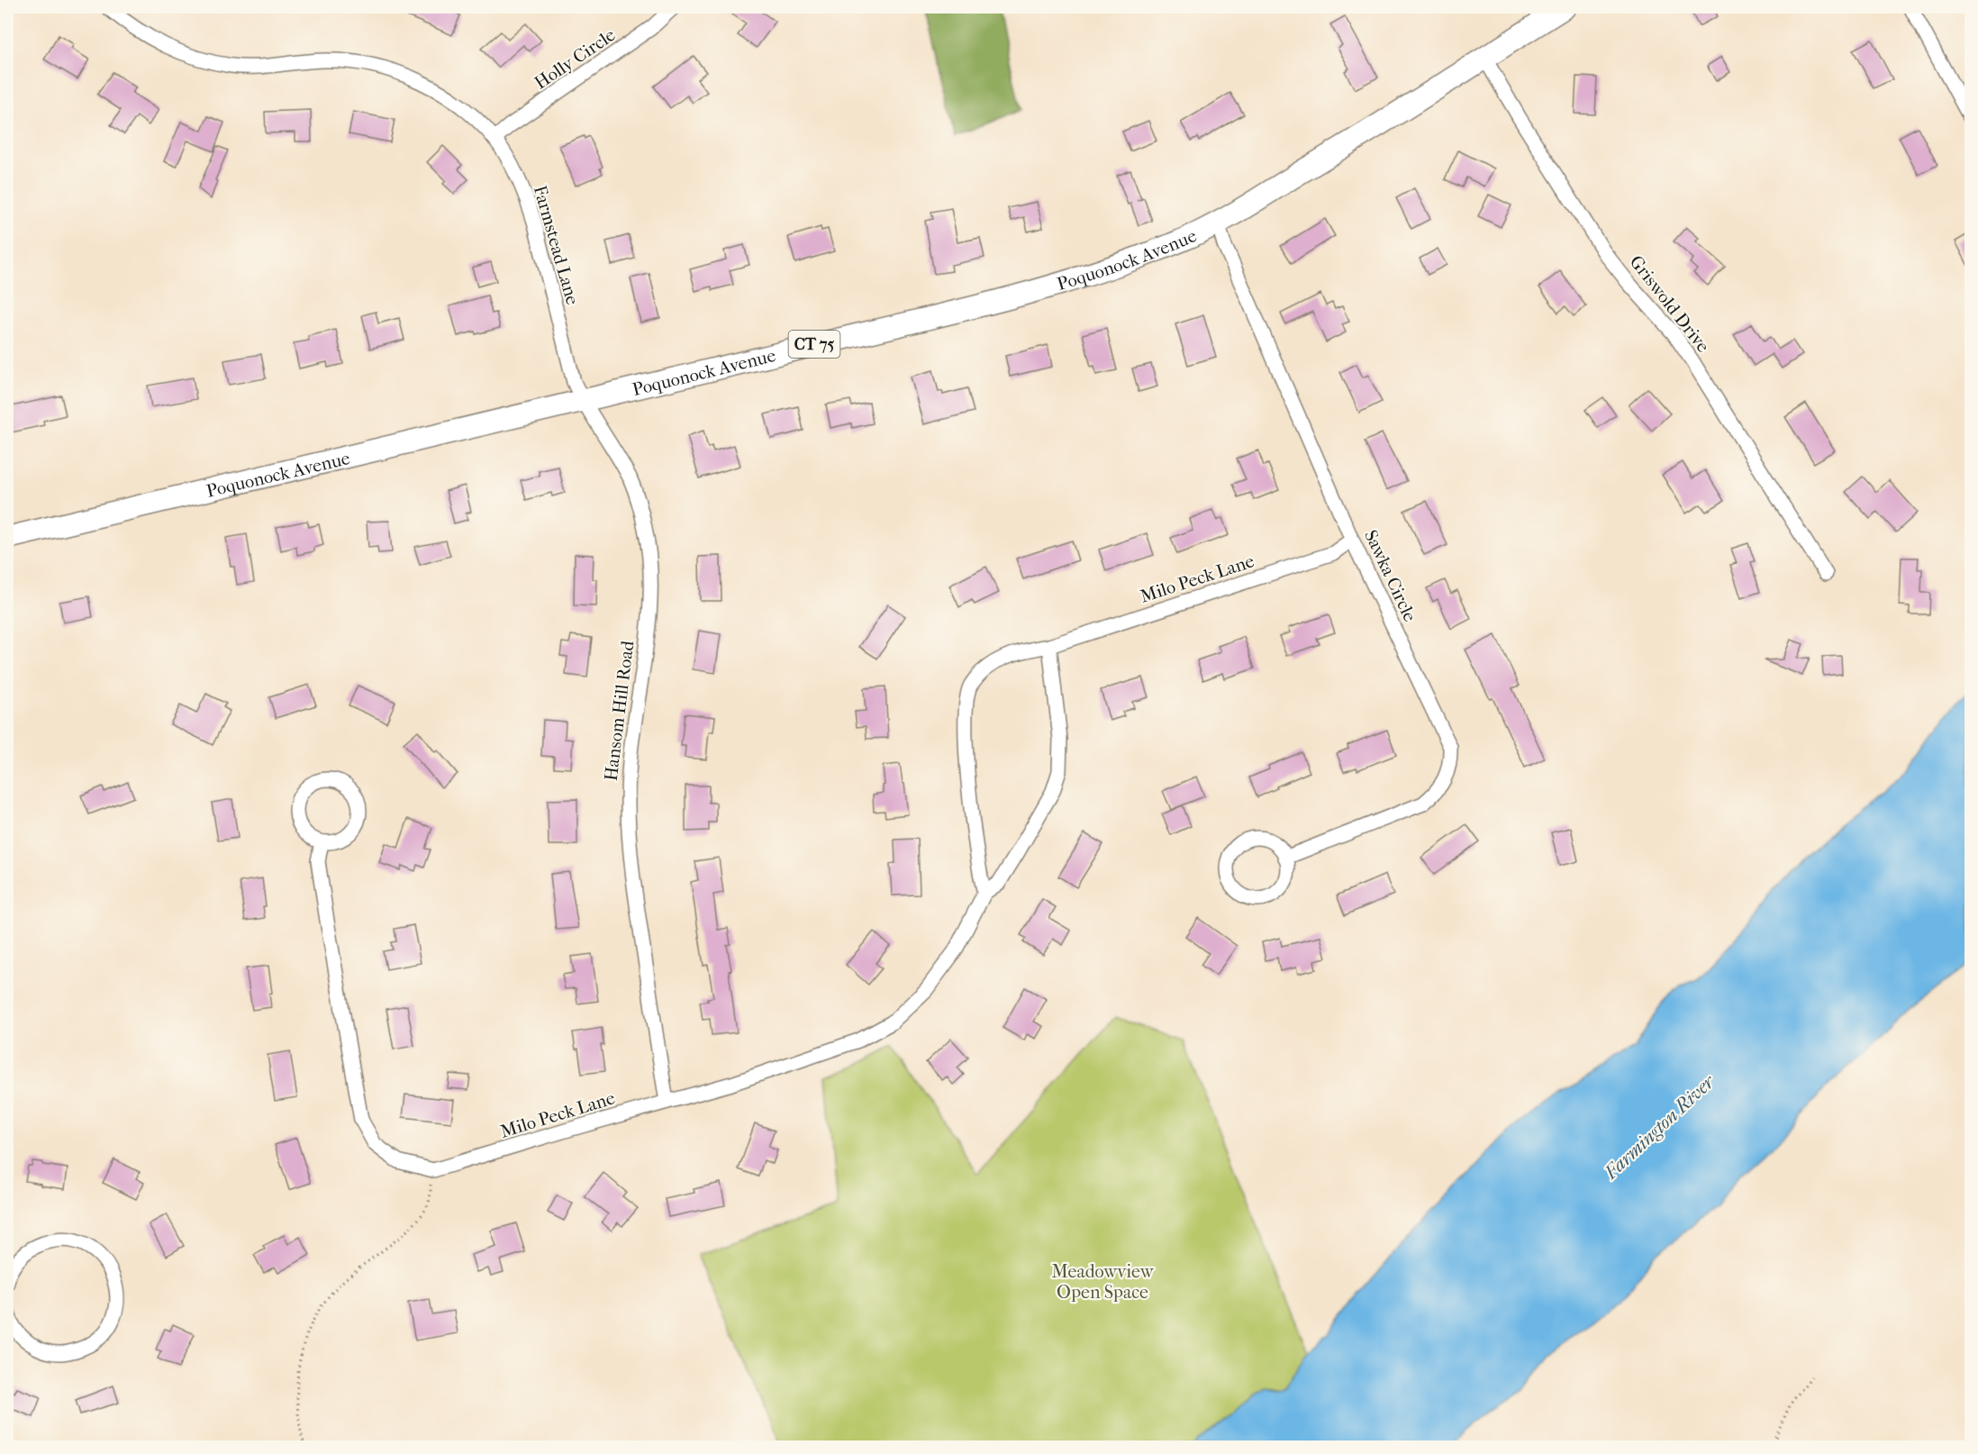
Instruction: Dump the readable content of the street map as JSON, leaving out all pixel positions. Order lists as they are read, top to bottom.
{
  "streets": {
    "main road": ["Poquonock Avenue", "CT 75"],
    "street": [
      "Holly Circle",
      "Farmstead Lane",
      "Griswold Drive",
      "Sawka Circle",
      "Milo Peck Lane",
      "Hansom Hill Road"
    ]
  },
  "crossings": [
    ["Holly Circle", "Farmstead Lane"],
    ["Farmstead Lane", "Poquonock Avenue"],
    ["Farmstead Lane", "Hansom Hill Road"],
    ["Poquonock Avenue", "Griswold Drive"],
    ["Poquonock Avenue", "Sawka Circle"],
    ["Poquonock Avenue", "Hansom Hill Road"],
    ["Sawka Circle", "Milo Peck Lane"],
    ["Milo Peck Lane", "Hansom Hill Road"]
  ],
  "water": ["Farmington River"],
  "parks": ["Meadowview Open Space"]
}
